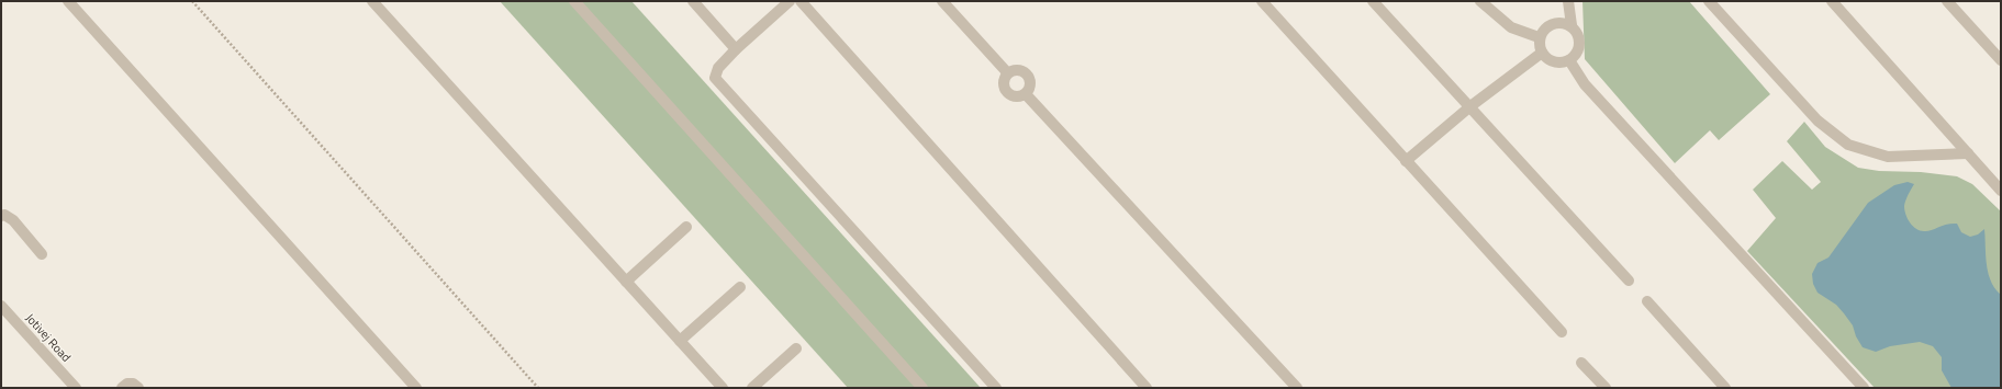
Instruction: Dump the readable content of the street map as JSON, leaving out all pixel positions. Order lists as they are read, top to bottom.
{
  "streets": {
    "street": ["Jotivej Road"]
  }
}
